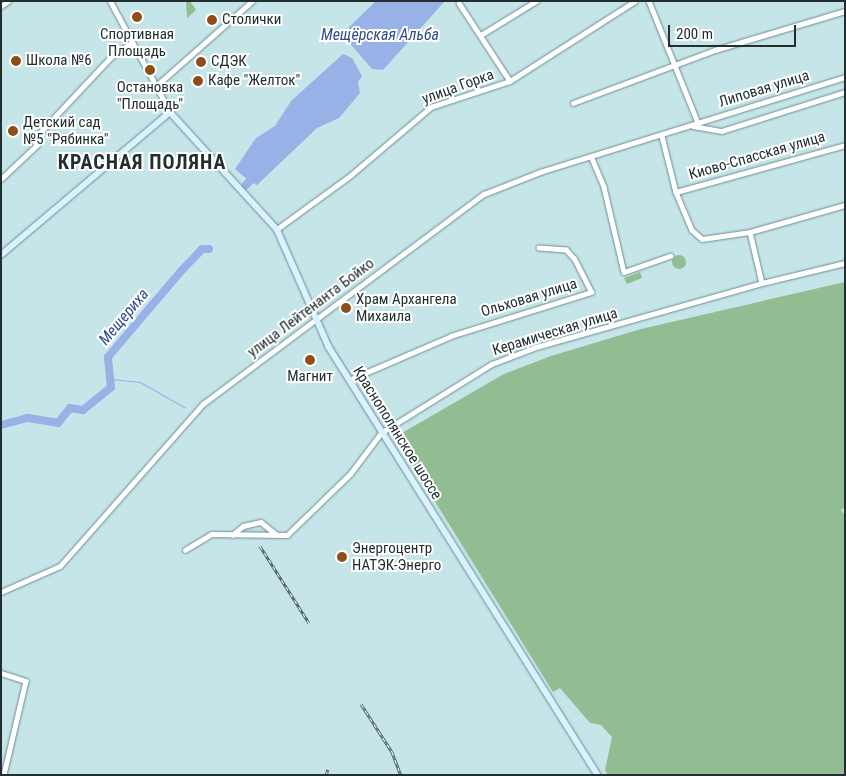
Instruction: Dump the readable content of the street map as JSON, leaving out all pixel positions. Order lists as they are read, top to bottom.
{
  "streets": {
    "main road": ["Краснополянское шоссе"],
    "street": [
      "улица Горка",
      "Липовая улица",
      "Киово-Спасская улица",
      "Ольховая улица",
      "улица Лейтенанта Бойко",
      "Керамическая улица"
    ]
  },
  "crossings": [
    ["улица Горка", "Краснополянское шоссе"],
    ["Липовая улица", "улица Лейтенанта Бойко"],
    ["Ольховая улица", "Краснополянское шоссе"],
    ["улица Лейтенанта Бойко", "Краснополянское шоссе"],
    ["Керамическая улица", "Краснополянское шоссе"]
  ],
  "districts": ["КРАСНАЯ ПОЛЯНА"],
  "water": ["Мещёрская Альба", "Мещериха"],
  "places": [
    "Спортивная Площадь",
    "Столички",
    "Школа №6",
    "СДЭК",
    "Остановка \"Площадь\"",
    "Кафе \"Желток\"",
    "Детский сад №5 \"Рябинка\"",
    "Храм Архангела Михаила",
    "Магнит",
    "Энергоцентр НАТЭК-Энерго"
  ],
  "scale_bar": "200 m"
}
